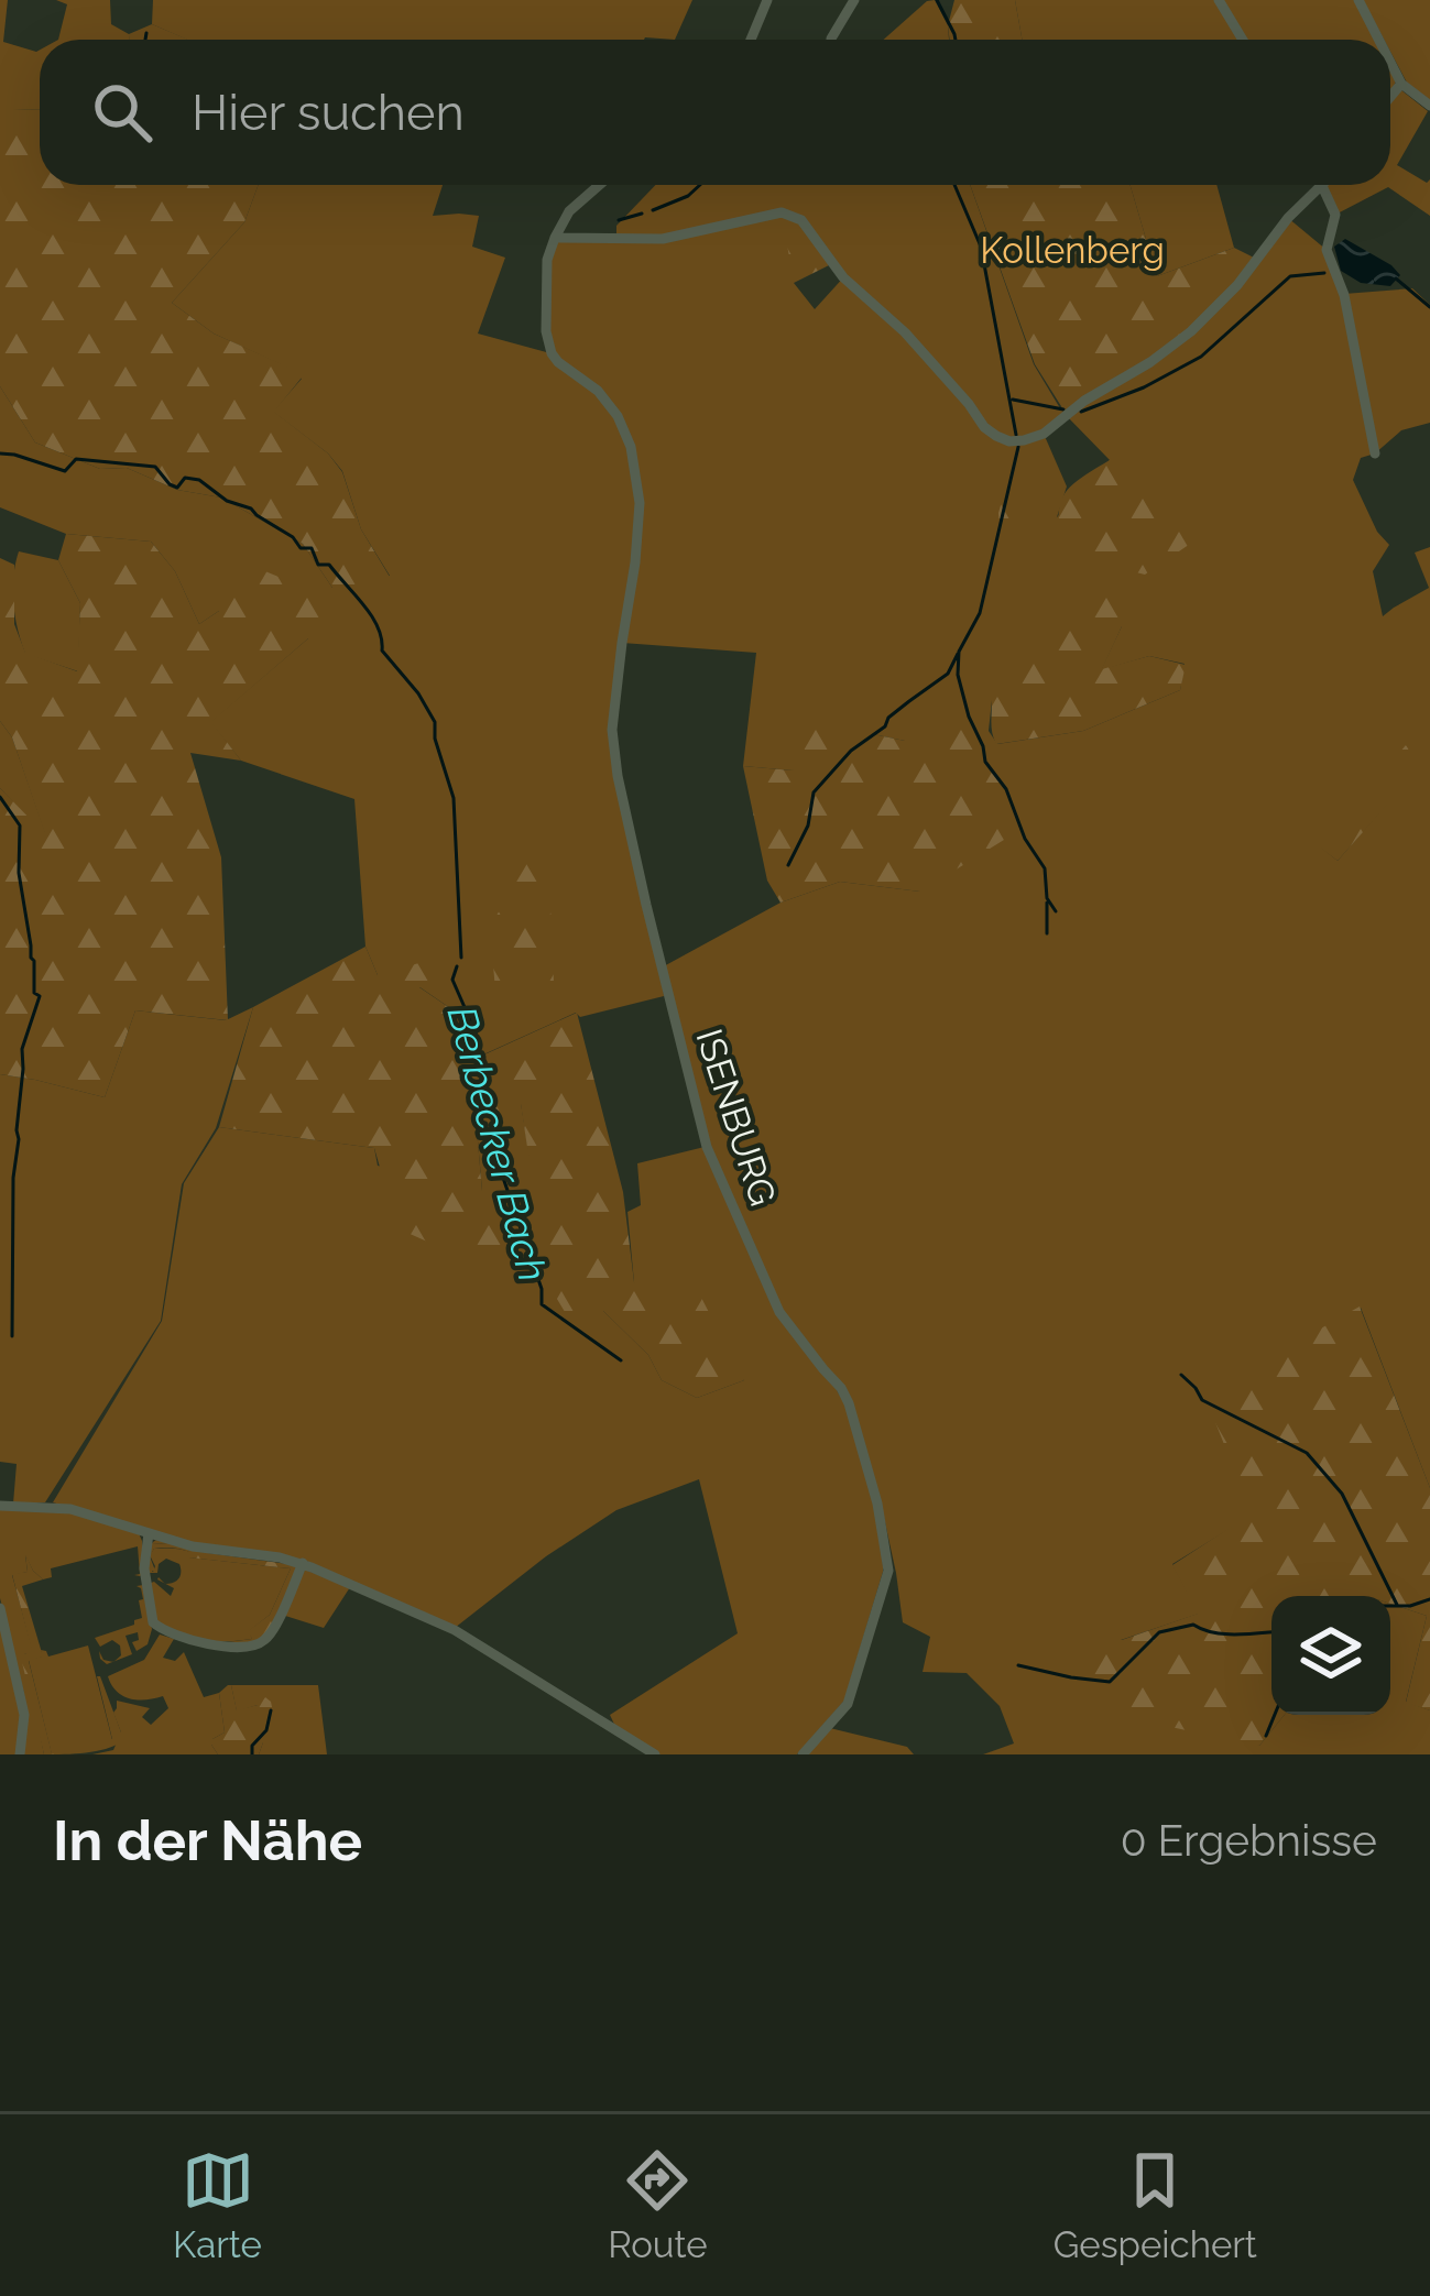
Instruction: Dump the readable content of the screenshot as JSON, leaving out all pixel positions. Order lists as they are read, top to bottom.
{
  "streets": {
    "street": ["ISENBURG"]
  },
  "water": ["Berbecker Bach"],
  "parks": ["Kollenberg"],
  "page": {
    "search": "Hier suchen",
    "heading": ["In der Nähe", "0 Ergebnisse"],
    "nav": ["Karte", "Route", "Gespeichert"]
  }
}
